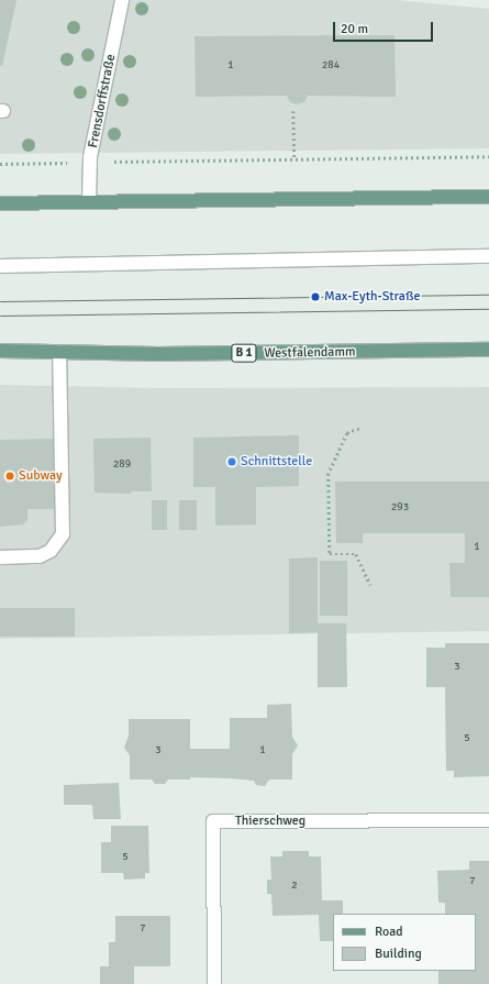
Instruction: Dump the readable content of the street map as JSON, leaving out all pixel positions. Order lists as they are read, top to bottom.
{
  "streets": {
    "main road": ["B 1", "Westfalendamm"],
    "street": ["Frensdorffstraße", "Thierschweg"]
  },
  "places": ["Max-Eyth-Straße", "Schnittstelle", "Subway"],
  "house_numbers": [
    "1",
    "284",
    "289",
    "293",
    "1",
    "3",
    "5",
    "3",
    "1",
    "5",
    "7",
    "2",
    "7"
  ],
  "legend": ["Road", "Building"],
  "scale_bar": "20 m"
}
